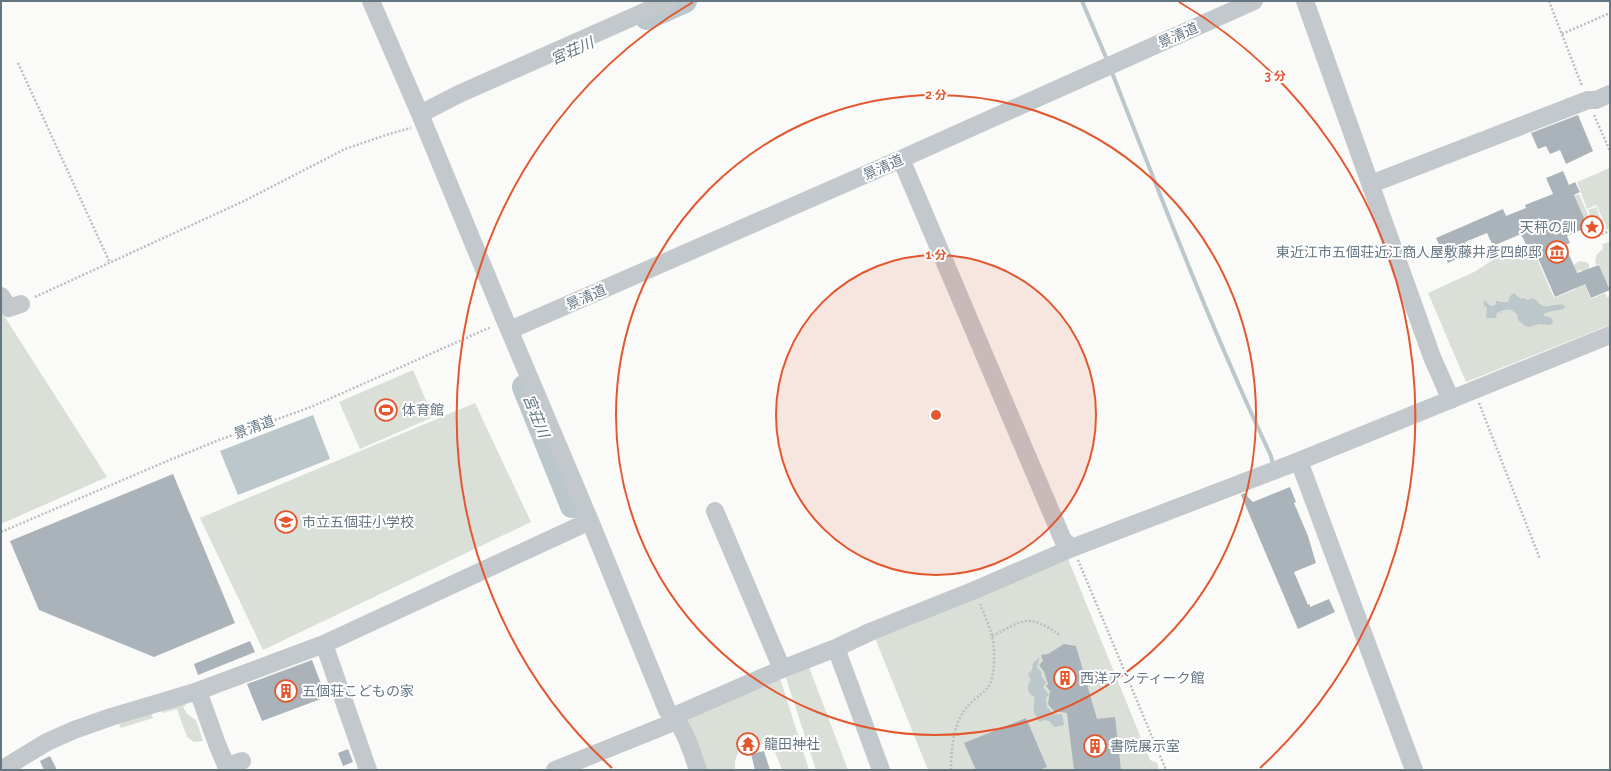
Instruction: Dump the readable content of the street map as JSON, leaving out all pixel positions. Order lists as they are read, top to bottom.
{
  "streets": {
    "street": ["景清道"]
  },
  "water": ["宮荘川"],
  "places": {
    "place": ["天秤の訓"],
    "museum": ["東近江市五個荘近江商人屋敷藤井彦四郎邸"],
    "sports": ["体育館"],
    "school or university": ["市立五個荘小学校"],
    "building": ["西洋アンティーク館", "五個荘こどもの家", "書院展示室"],
    "temple": ["龍田神社"]
  },
  "rings": ["3 分", "2 分", "1 分"]
}
